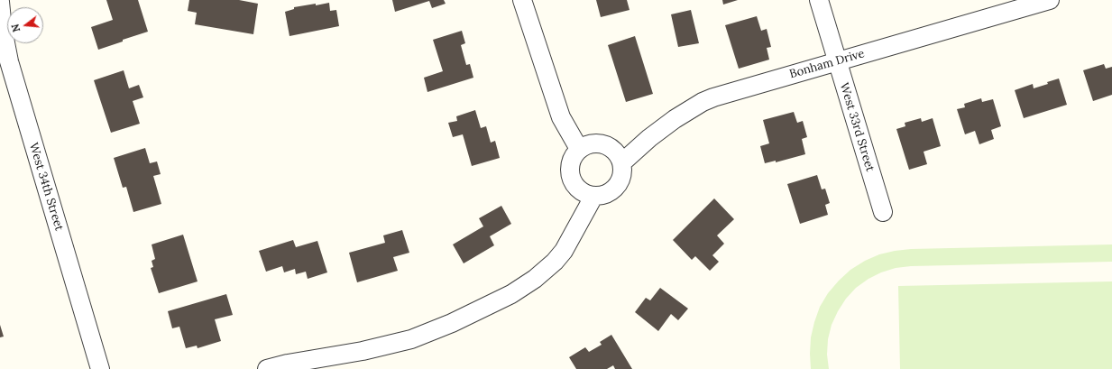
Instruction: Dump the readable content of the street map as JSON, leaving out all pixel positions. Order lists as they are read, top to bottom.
{
  "streets": {
    "street": ["Bonham Drive", "West 33rd Street", "West 34th Street"]
  },
  "crossings": [
    ["Bonham Drive", "West 33rd Street"]
  ],
  "north": "left"
}
